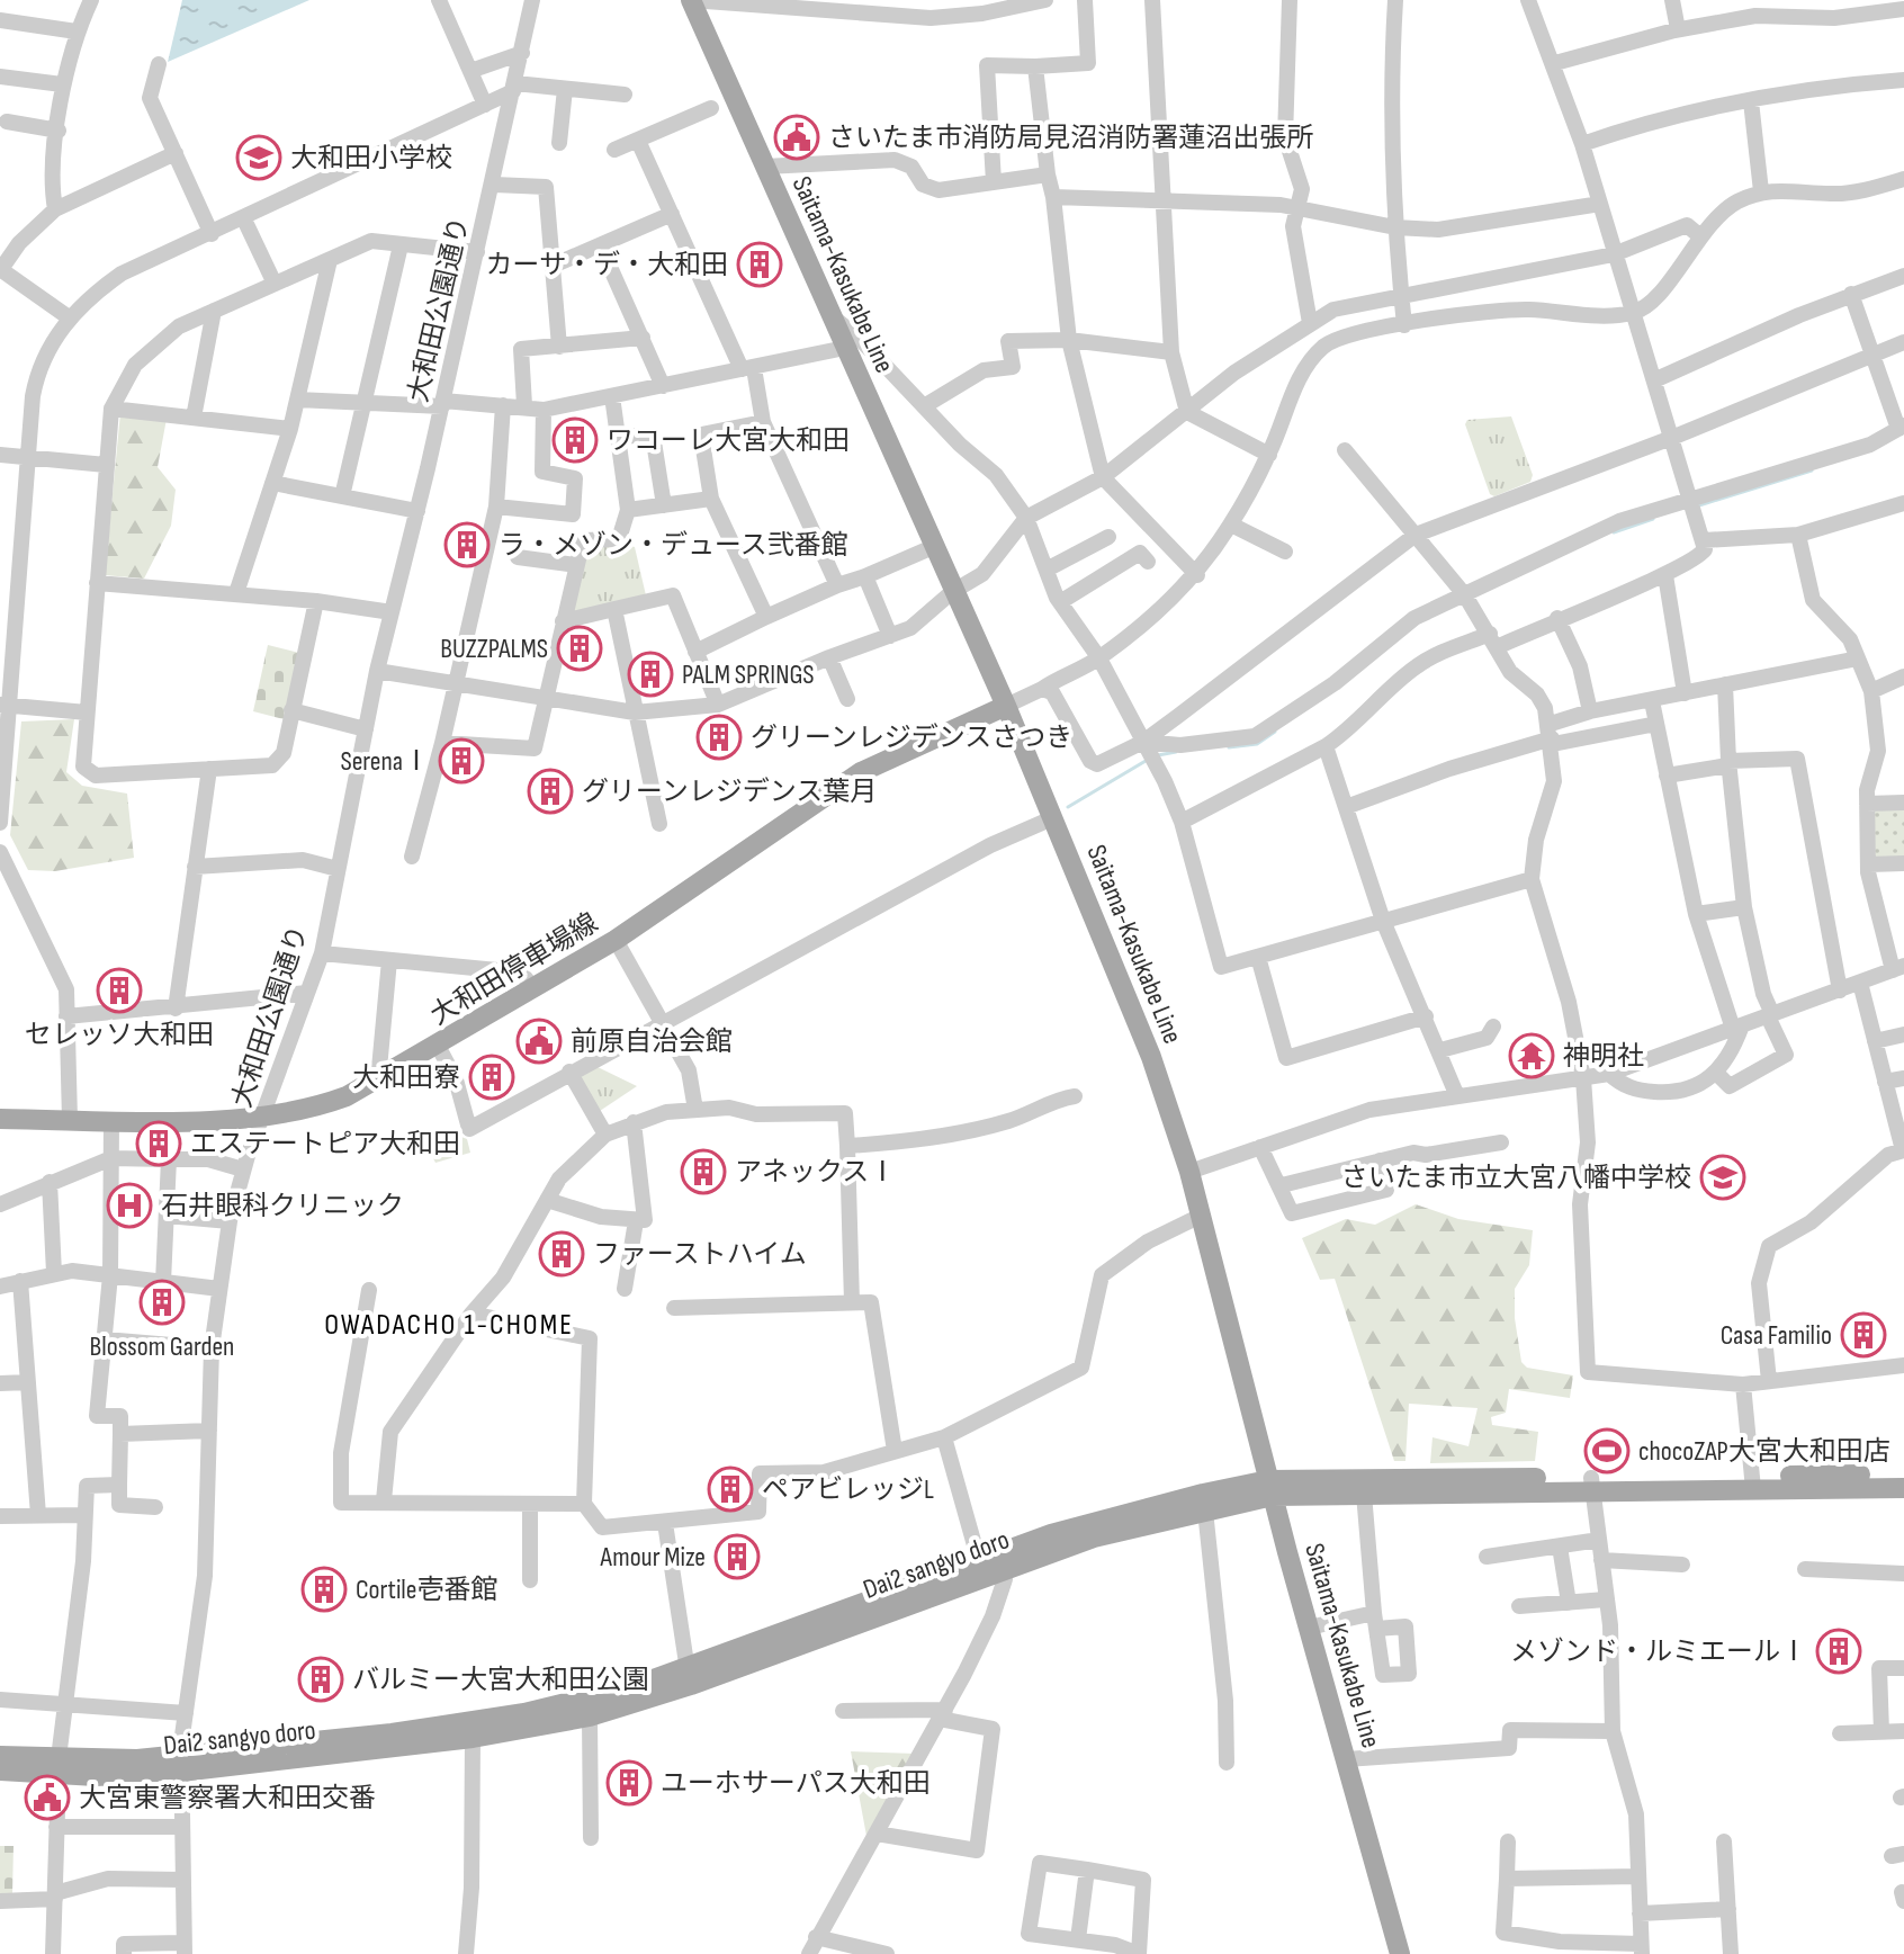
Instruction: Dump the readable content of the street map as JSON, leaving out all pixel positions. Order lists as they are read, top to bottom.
{
  "streets": {
    "main road": ["Saitama-Kasukabe Line", "大和田停車場線", "Dai2 sangyo doro"],
    "street": ["大和田公園通り"]
  },
  "crossings": [
    ["Saitama-Kasukabe Line", "大和田停車場線"],
    ["Saitama-Kasukabe Line", "Dai2 sangyo doro"],
    ["大和田公園通り", "大和田停車場線"],
    ["大和田公園通り", "Dai2 sangyo doro"]
  ],
  "districts": ["OWADACHO 1-CHOME"],
  "places": {
    "public building": ["さいたま市消防局見沼消防署蓮沼出張所", "前原自治会館", "大宮東警察署大和田交番"],
    "school or university": ["大和田小学校", "さいたま市立大宮八幡中学校"],
    "building": [
      "カーサ・デ・大和田",
      "ワコーレ大宮大和田",
      "ラ・メゾン・デュース弐番館",
      "BUZZPALMS",
      "PALM SPRINGS",
      "グリーンレジデンスさつき",
      "SerenaⅠ",
      "グリーンレジデンス葉月",
      "セレッソ大和田",
      "大和田寮",
      "エステートピア大和田",
      "アネックスⅠ",
      "ファーストハイム",
      "Blossom Garden",
      "Casa Familio",
      "ペアビレッジL",
      "Amour Mize",
      "Cortile壱番館",
      "メゾンド・ルミエールⅠ",
      "バルミー大宮大和田公園",
      "ユーホサーパス大和田"
    ],
    "temple": ["神明社"],
    "hospital": ["石井眼科クリニック"],
    "sports": ["chocoZAP大宮大和田店"]
  }
}
